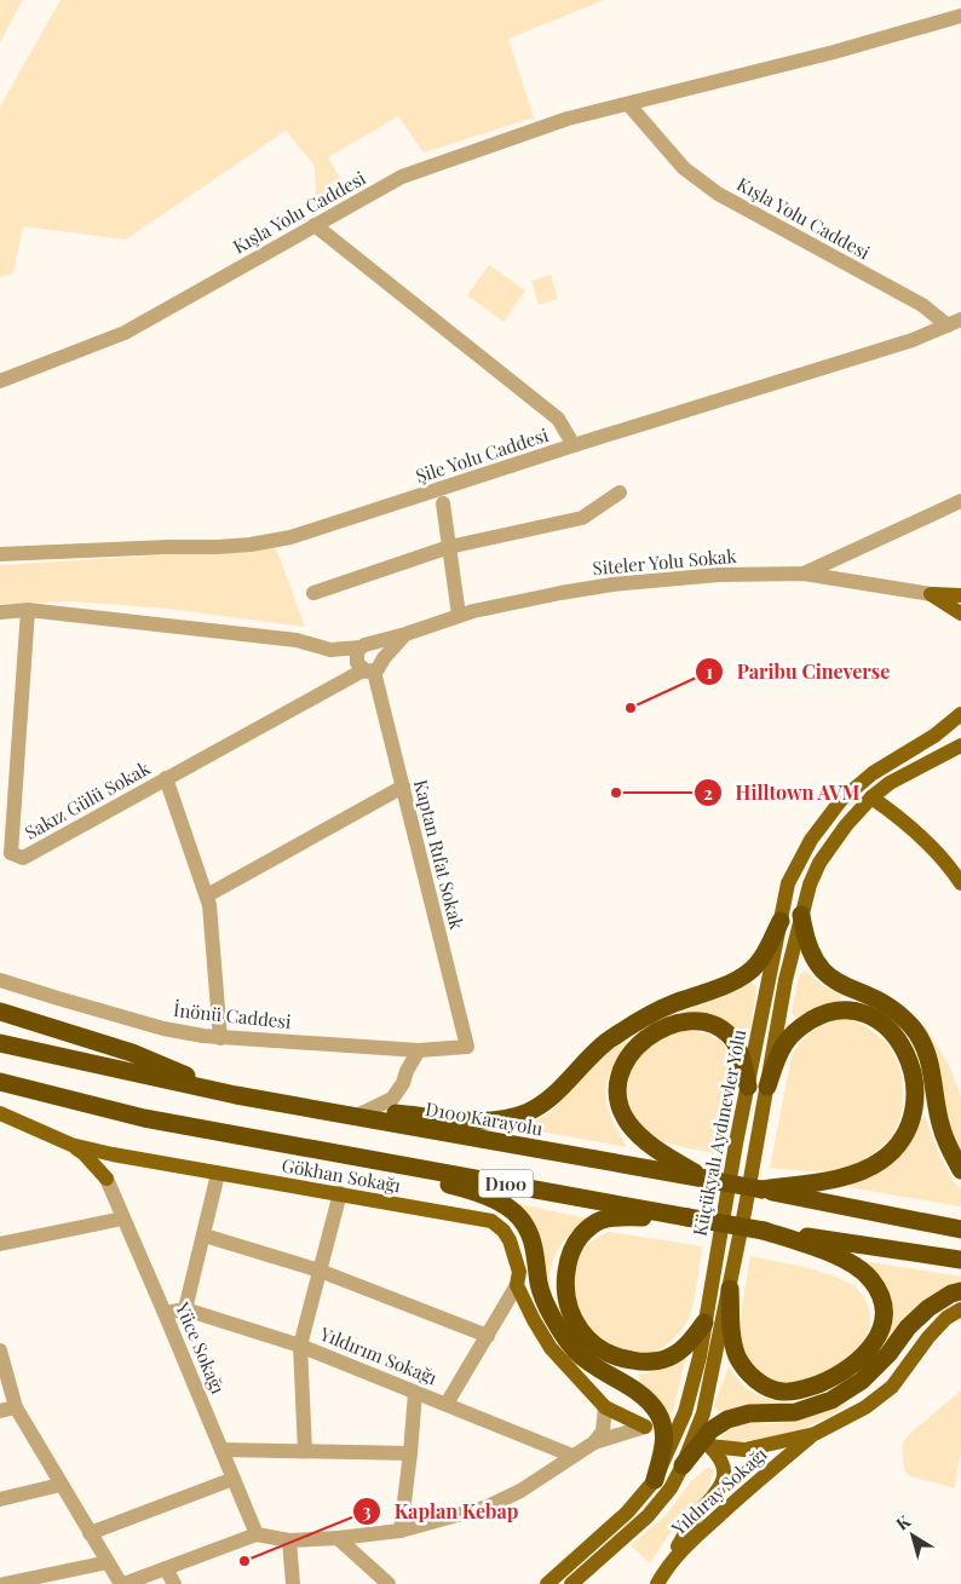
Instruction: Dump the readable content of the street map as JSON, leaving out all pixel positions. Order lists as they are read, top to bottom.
{
  "streets": {
    "highway": ["D100 Karayolu", "D100"],
    "main road": ["Küçükyalı Aydınevler Yolu", "Gökhan Sokağı", "Yıldıray Sokağı"],
    "street": [
      "Kışla Yolu Caddesi",
      "Şile Yolu Caddesi",
      "Siteler Yolu Sokak",
      "Sakız Gülü Sokak",
      "Kaptan Rıfat Sokak",
      "İnönü Caddesi",
      "Yüce Sokağı",
      "Yıldırım Sokağı"
    ]
  },
  "crossings": [
    ["Kışla Yolu Caddesi", "Şile Yolu Caddesi"],
    ["Siteler Yolu Sokak", "Sakız Gülü Sokak"],
    ["Siteler Yolu Sokak", "Kaptan Rıfat Sokak"],
    ["Sakız Gülü Sokak", "Kaptan Rıfat Sokak"],
    ["Kaptan Rıfat Sokak", "İnönü Caddesi"]
  ],
  "places": ["Paribu Cineverse", "Hilltown AVM", "Kaplan Kebap"],
  "north": "top left"
}
